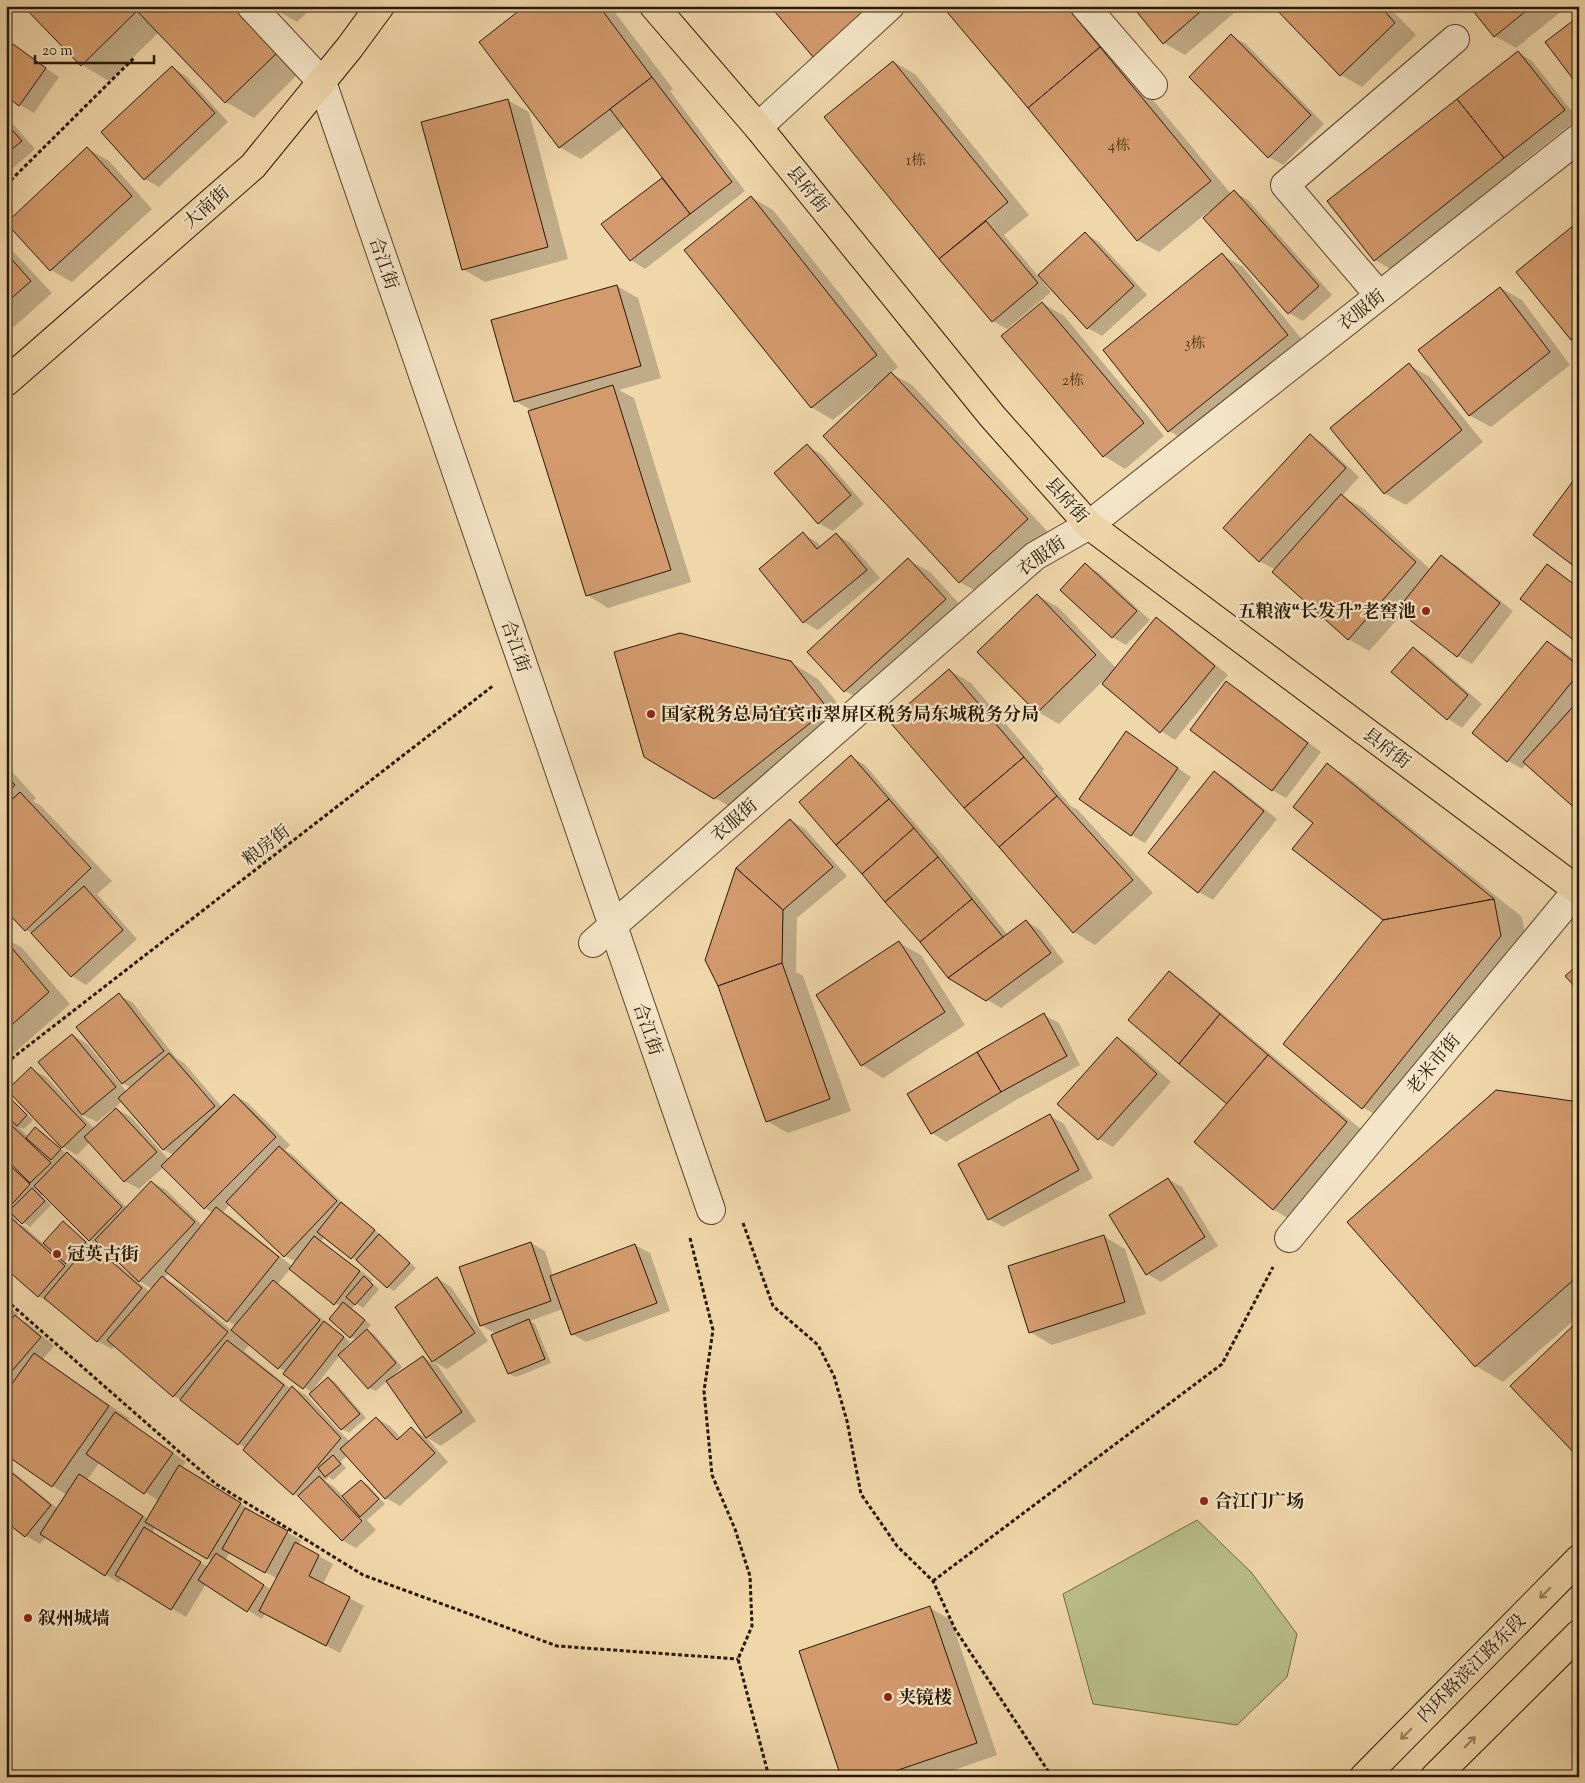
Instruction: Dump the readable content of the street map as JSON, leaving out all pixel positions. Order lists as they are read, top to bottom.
{
  "streets": {
    "main road": ["县府街", "大南街", "内环路滨江路东段"],
    "street": ["合江街", "衣服街", "老米市街"],
    "path": ["粮房街"]
  },
  "crossings": [
    ["县府街", "衣服街"],
    ["县府街", "老米市街"],
    ["大南街", "合江街"],
    ["合江街", "衣服街"],
    ["合江街", "粮房街"]
  ],
  "places": [
    "五粮液“长发升”老窖池",
    "国家税务总局宜宾市翠屏区税务局东城税务分局",
    "冠英古街",
    "合江门广场",
    "叙州城墙",
    "夹镜楼"
  ],
  "house_numbers": [
    "4栋",
    "1栋",
    "3栋",
    "2栋"
  ],
  "scale_bar": "20 m"
}
